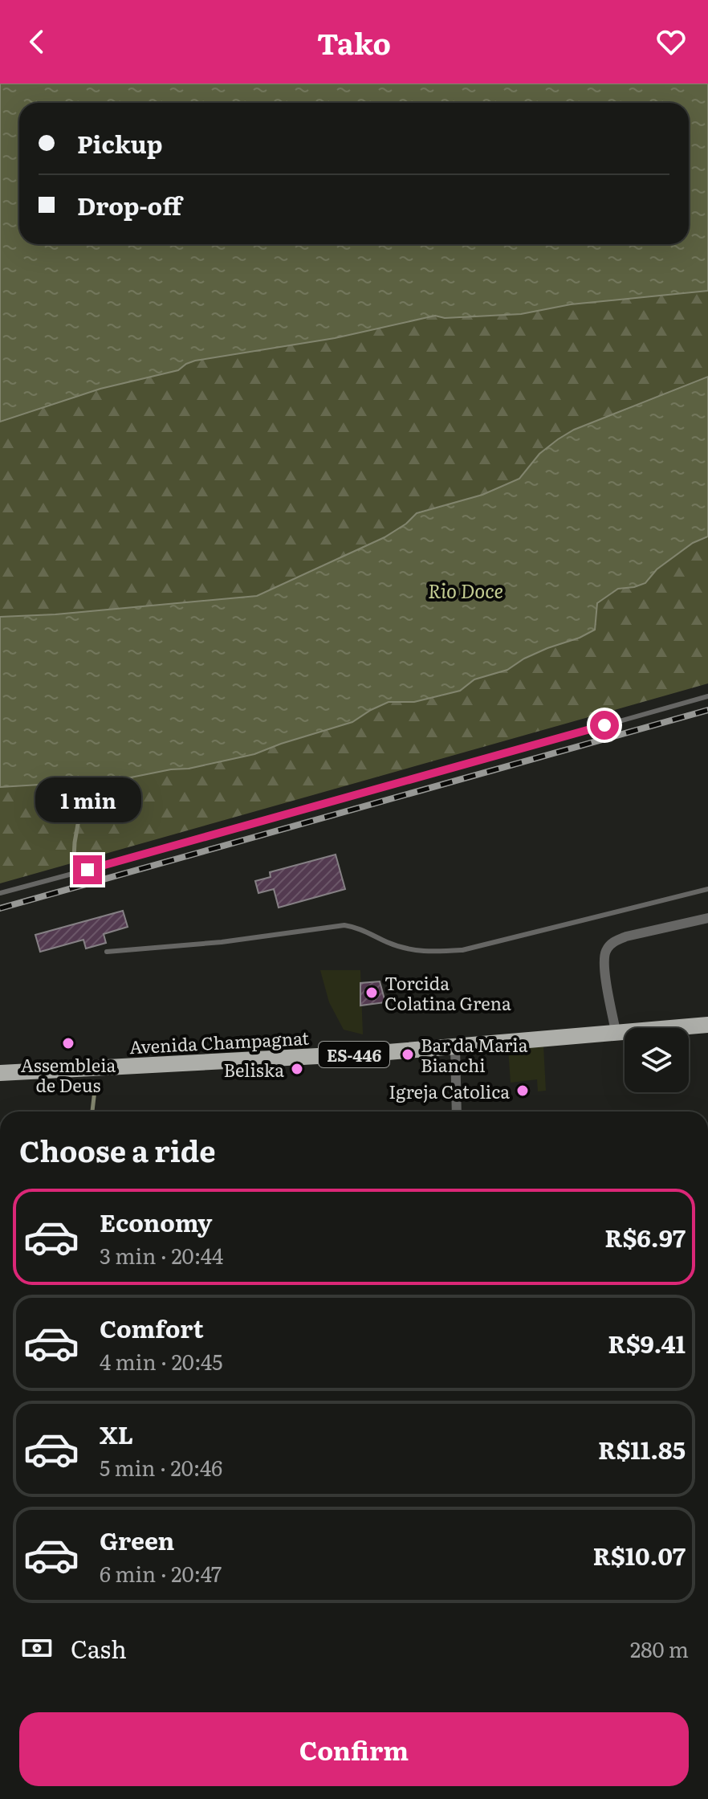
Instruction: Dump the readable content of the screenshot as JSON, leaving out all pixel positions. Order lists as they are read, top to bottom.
{
  "streets": {
    "main road": ["Avenida Champagnat", "ES-446"]
  },
  "water": ["Rio Doce"],
  "places": [
    "Torcida Colatina Grena",
    "Assembleia de Deus",
    "Bar da Maria Bianchi",
    "Beliska",
    "Igreja Catolica"
  ],
  "page": {
    "header": "Tako",
    "banner": ["Pickup", "Drop-off"],
    "bubble": "1 min",
    "heading": "Choose a ride",
    "list": [
      {
        "name": "Economy",
        "note": "3 min · 20:44",
        "value": "R$6.97"
      },
      {
        "name": "Comfort",
        "note": "4 min · 20:45",
        "value": "R$9.41"
      },
      {
        "name": "XL",
        "note": "5 min · 20:46",
        "value": "R$11.85"
      },
      {
        "name": "Green",
        "note": "6 min · 20:47",
        "value": "R$10.07"
      }
    ],
    "pay": ["Cash", "280 m"],
    "buttons": "Confirm"
  }
}
